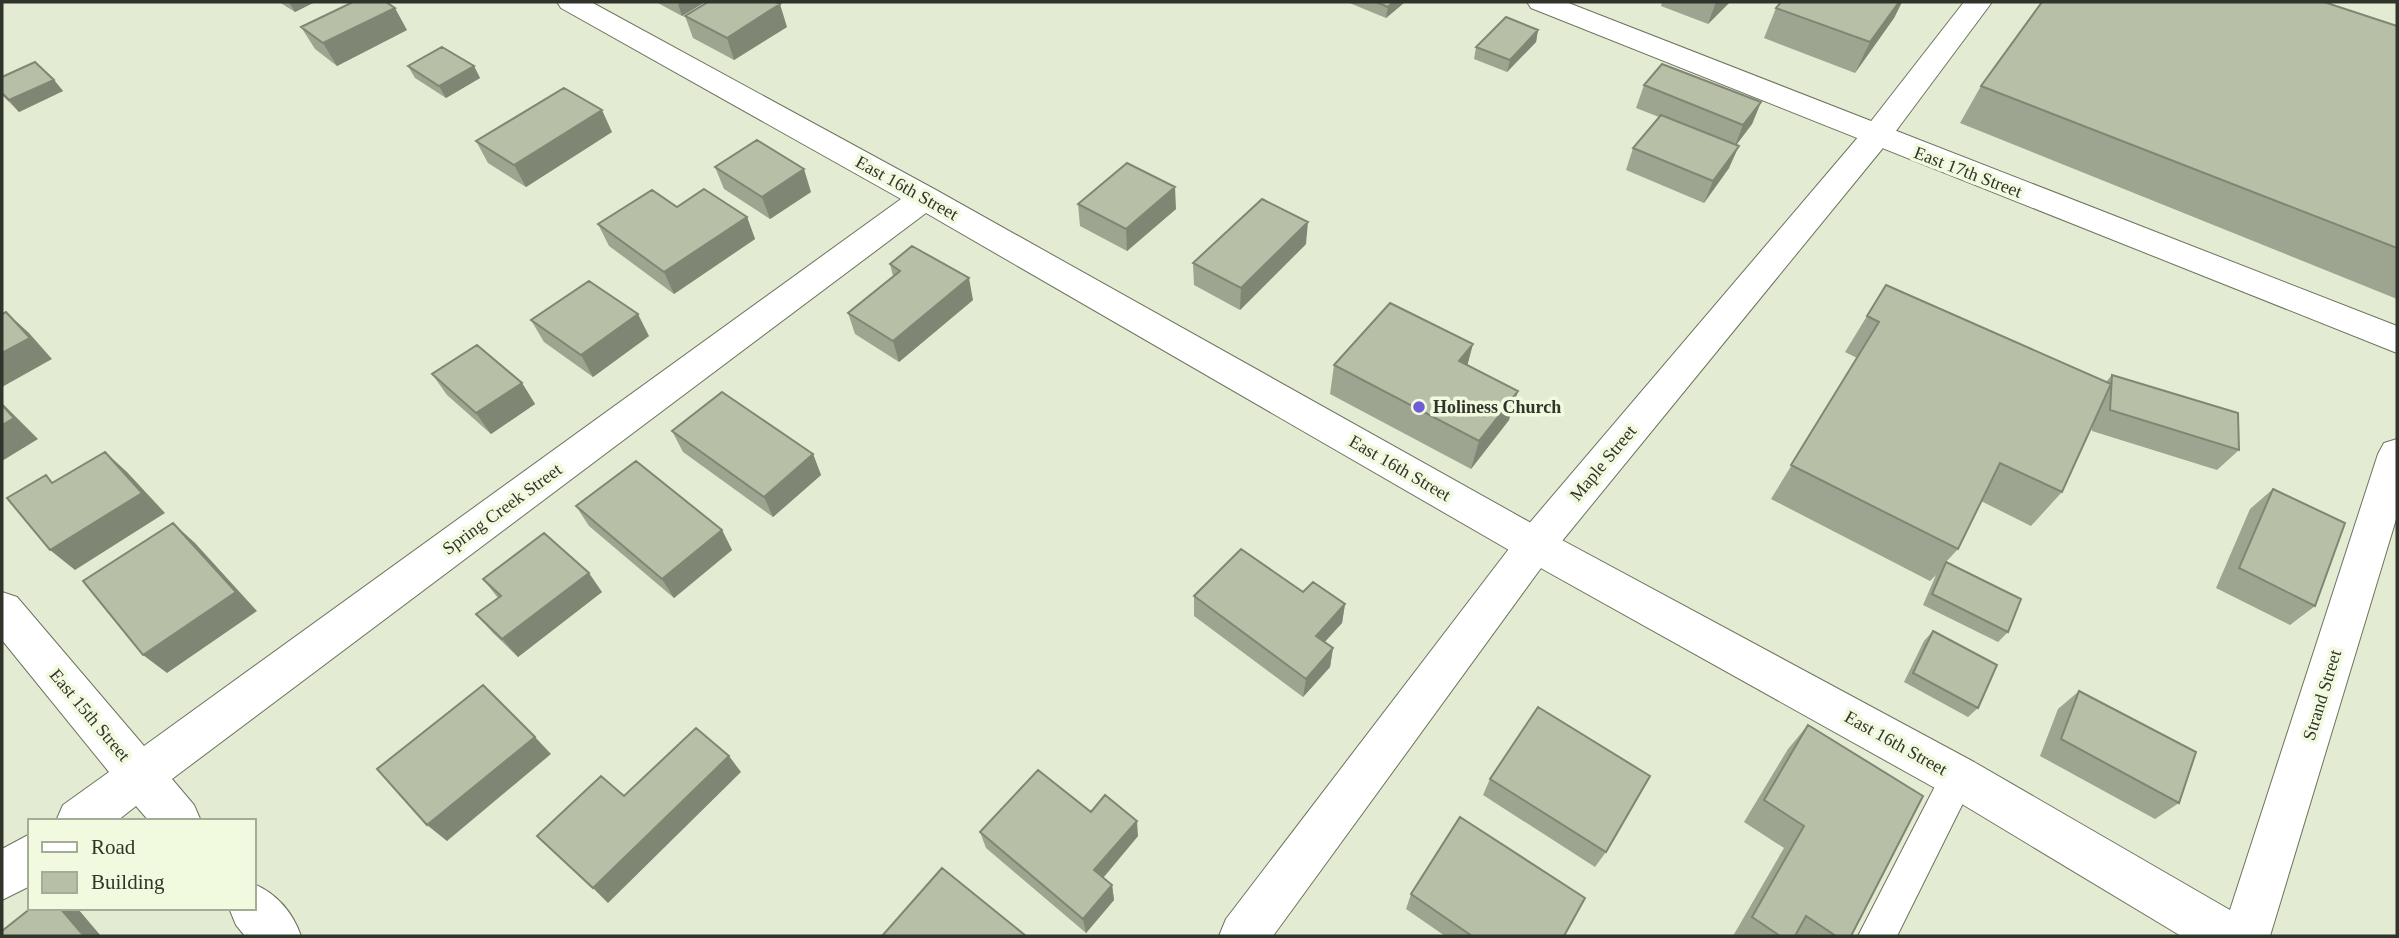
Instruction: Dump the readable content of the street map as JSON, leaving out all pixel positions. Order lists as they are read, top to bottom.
{
  "streets": {
    "street": [
      "East 17th Street",
      "East 16th Street",
      "Maple Street",
      "Spring Creek Street",
      "Strand Street",
      "East 15th Street"
    ]
  },
  "crossings": [
    ["East 17th Street", "Maple Street"],
    ["East 16th Street", "Maple Street"],
    ["East 16th Street", "Spring Creek Street"],
    ["Spring Creek Street", "East 15th Street"]
  ],
  "places": ["Holiness Church"],
  "legend": ["Road", "Building"]
}
